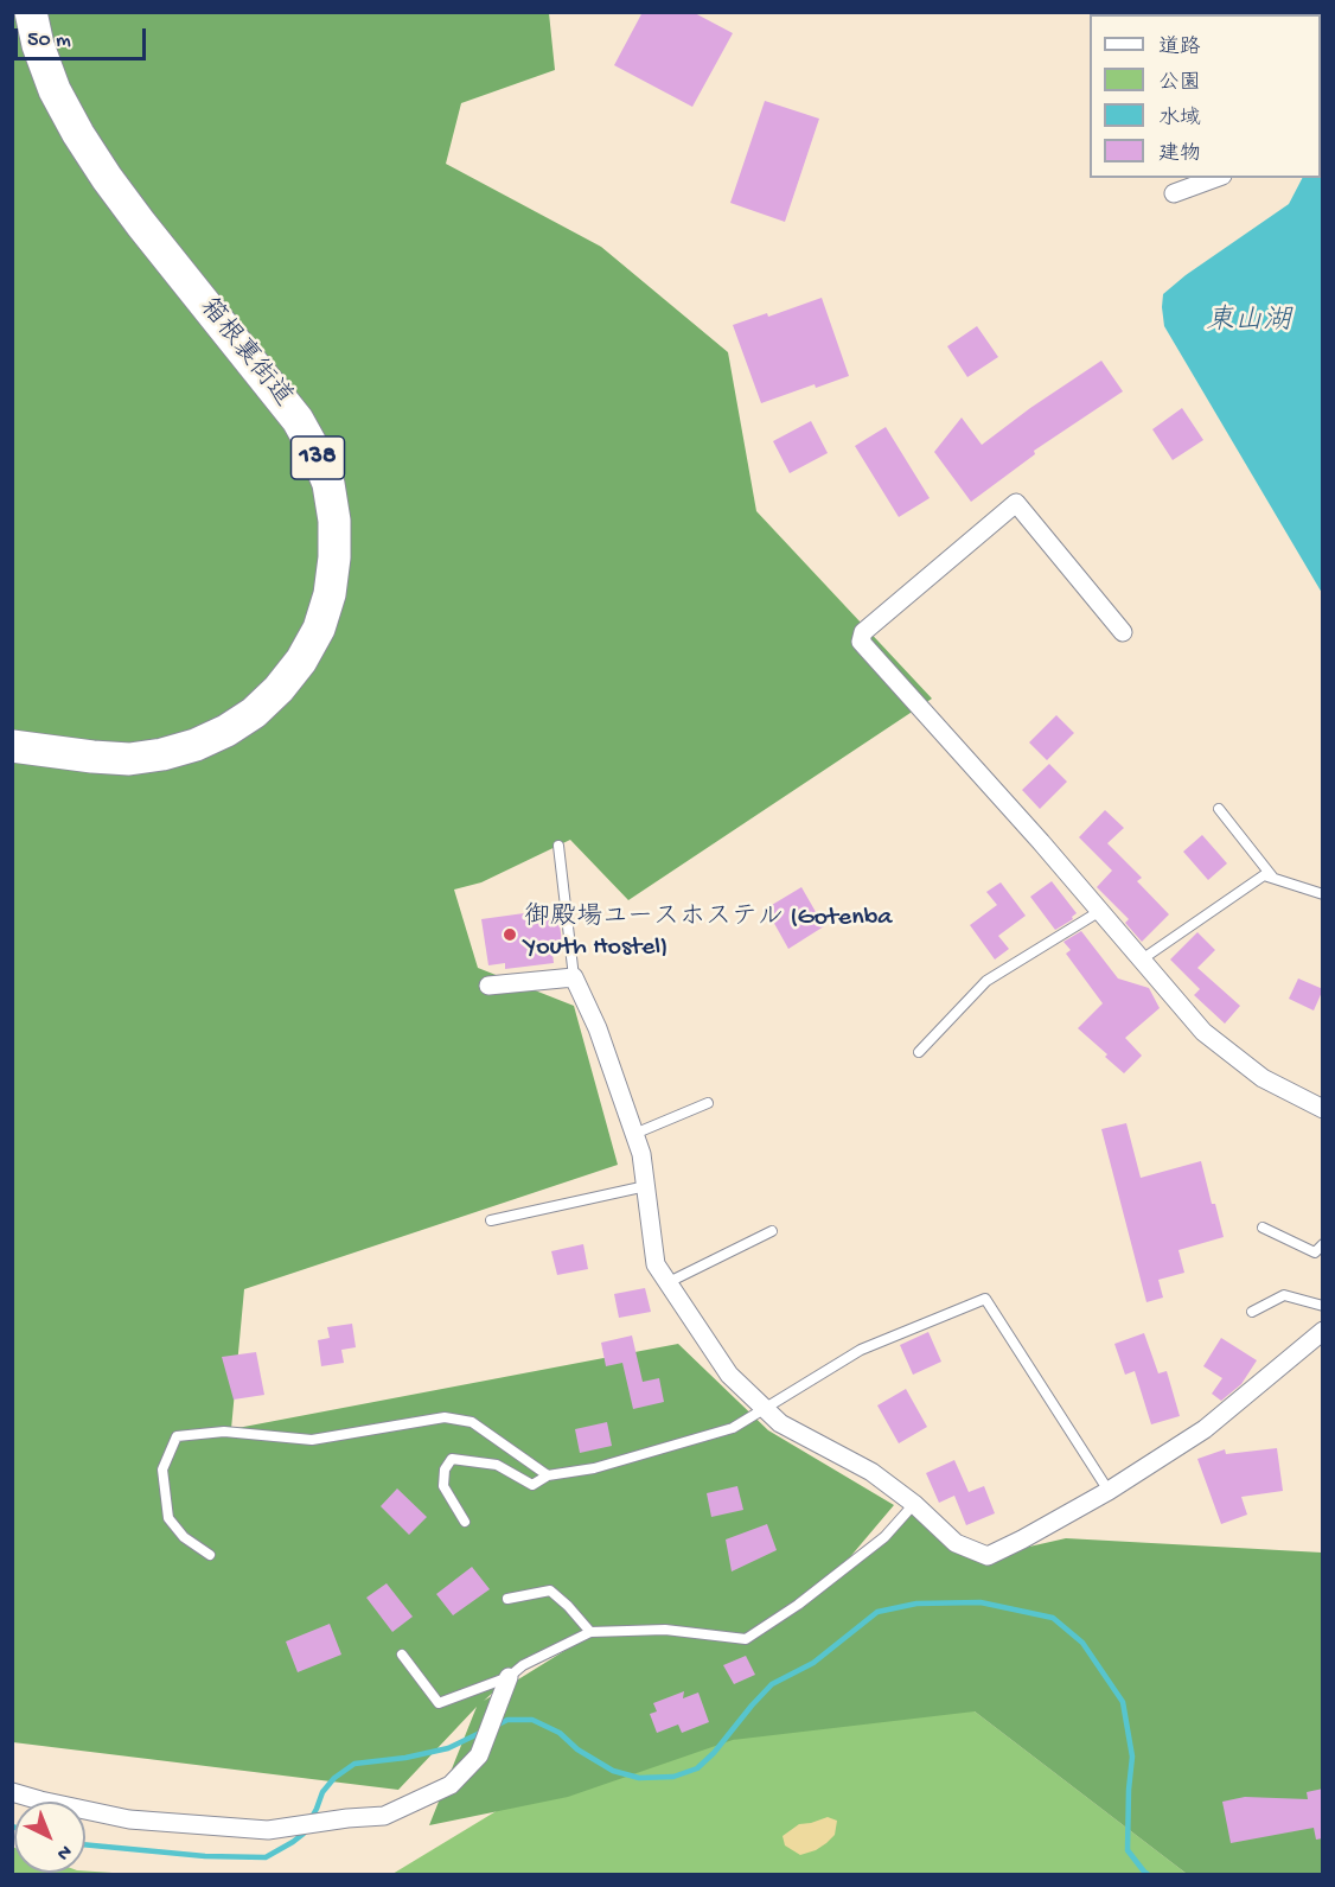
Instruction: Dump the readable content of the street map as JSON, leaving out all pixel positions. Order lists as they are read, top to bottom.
{
  "streets": {
    "highway": ["箱根裏街道", "138"]
  },
  "water": ["東山湖"],
  "places": ["御殿場ユースホステル (Gotenba Youth Hostel)"],
  "legend": [
    "道路",
    "公園",
    "水域",
    "建物"
  ],
  "scale_bar": "50 m",
  "north": "bottom right"
}
